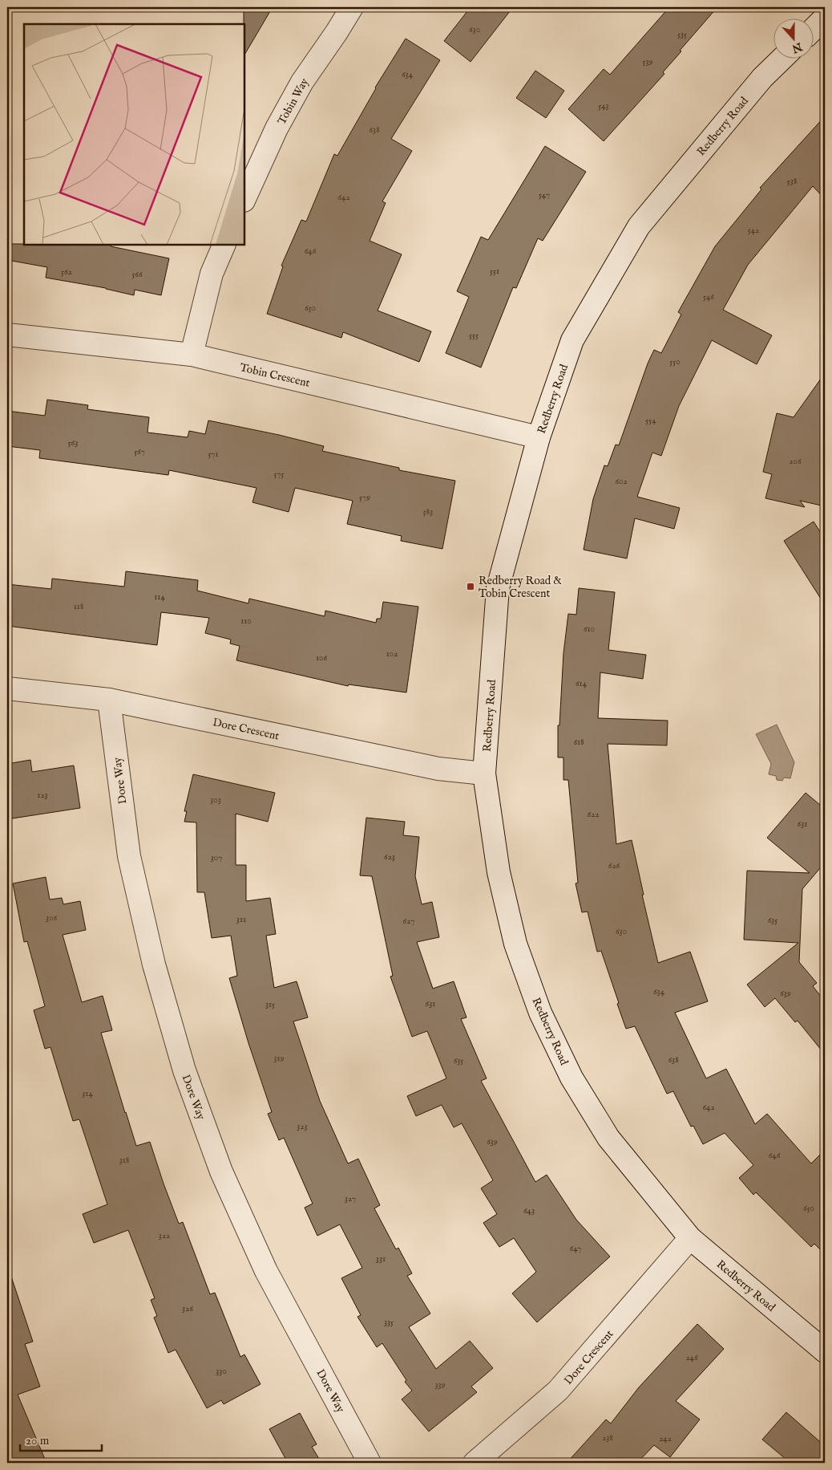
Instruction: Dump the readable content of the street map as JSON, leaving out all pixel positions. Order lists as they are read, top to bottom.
{
  "streets": {
    "street": [
      "Tobin Way",
      "Redberry Road",
      "Tobin Crescent",
      "Dore Crescent",
      "Dore Way"
    ]
  },
  "crossings": [
    ["Redberry Road", "Tobin Crescent"],
    ["Redberry Road", "Dore Crescent"],
    ["Dore Crescent", "Dore Way"]
  ],
  "places": {
    "transit": ["Redberry Road & Tobin Crescent"]
  },
  "house_numbers": [
    "630",
    "535",
    "539",
    "634",
    "543",
    "638",
    "538",
    "547",
    "642",
    "542",
    "646",
    "551",
    "562",
    "566",
    "546",
    "650",
    "555",
    "550",
    "554",
    "563",
    "567",
    "571",
    "206",
    "575",
    "602",
    "579",
    "583",
    "114",
    "118",
    "110",
    "610",
    "102",
    "106",
    "614",
    "618",
    "123",
    "303",
    "622",
    "631",
    "623",
    "307",
    "626",
    "306",
    "311",
    "635",
    "627",
    "630",
    "634",
    "639",
    "631",
    "315",
    "319",
    "638",
    "635",
    "314",
    "642",
    "323",
    "639",
    "646",
    "318",
    "327",
    "650",
    "643",
    "322",
    "647",
    "331",
    "326",
    "335",
    "246",
    "330",
    "339",
    "238",
    "242"
  ],
  "scale_bar": "20 m",
  "north": "bottom"
}
